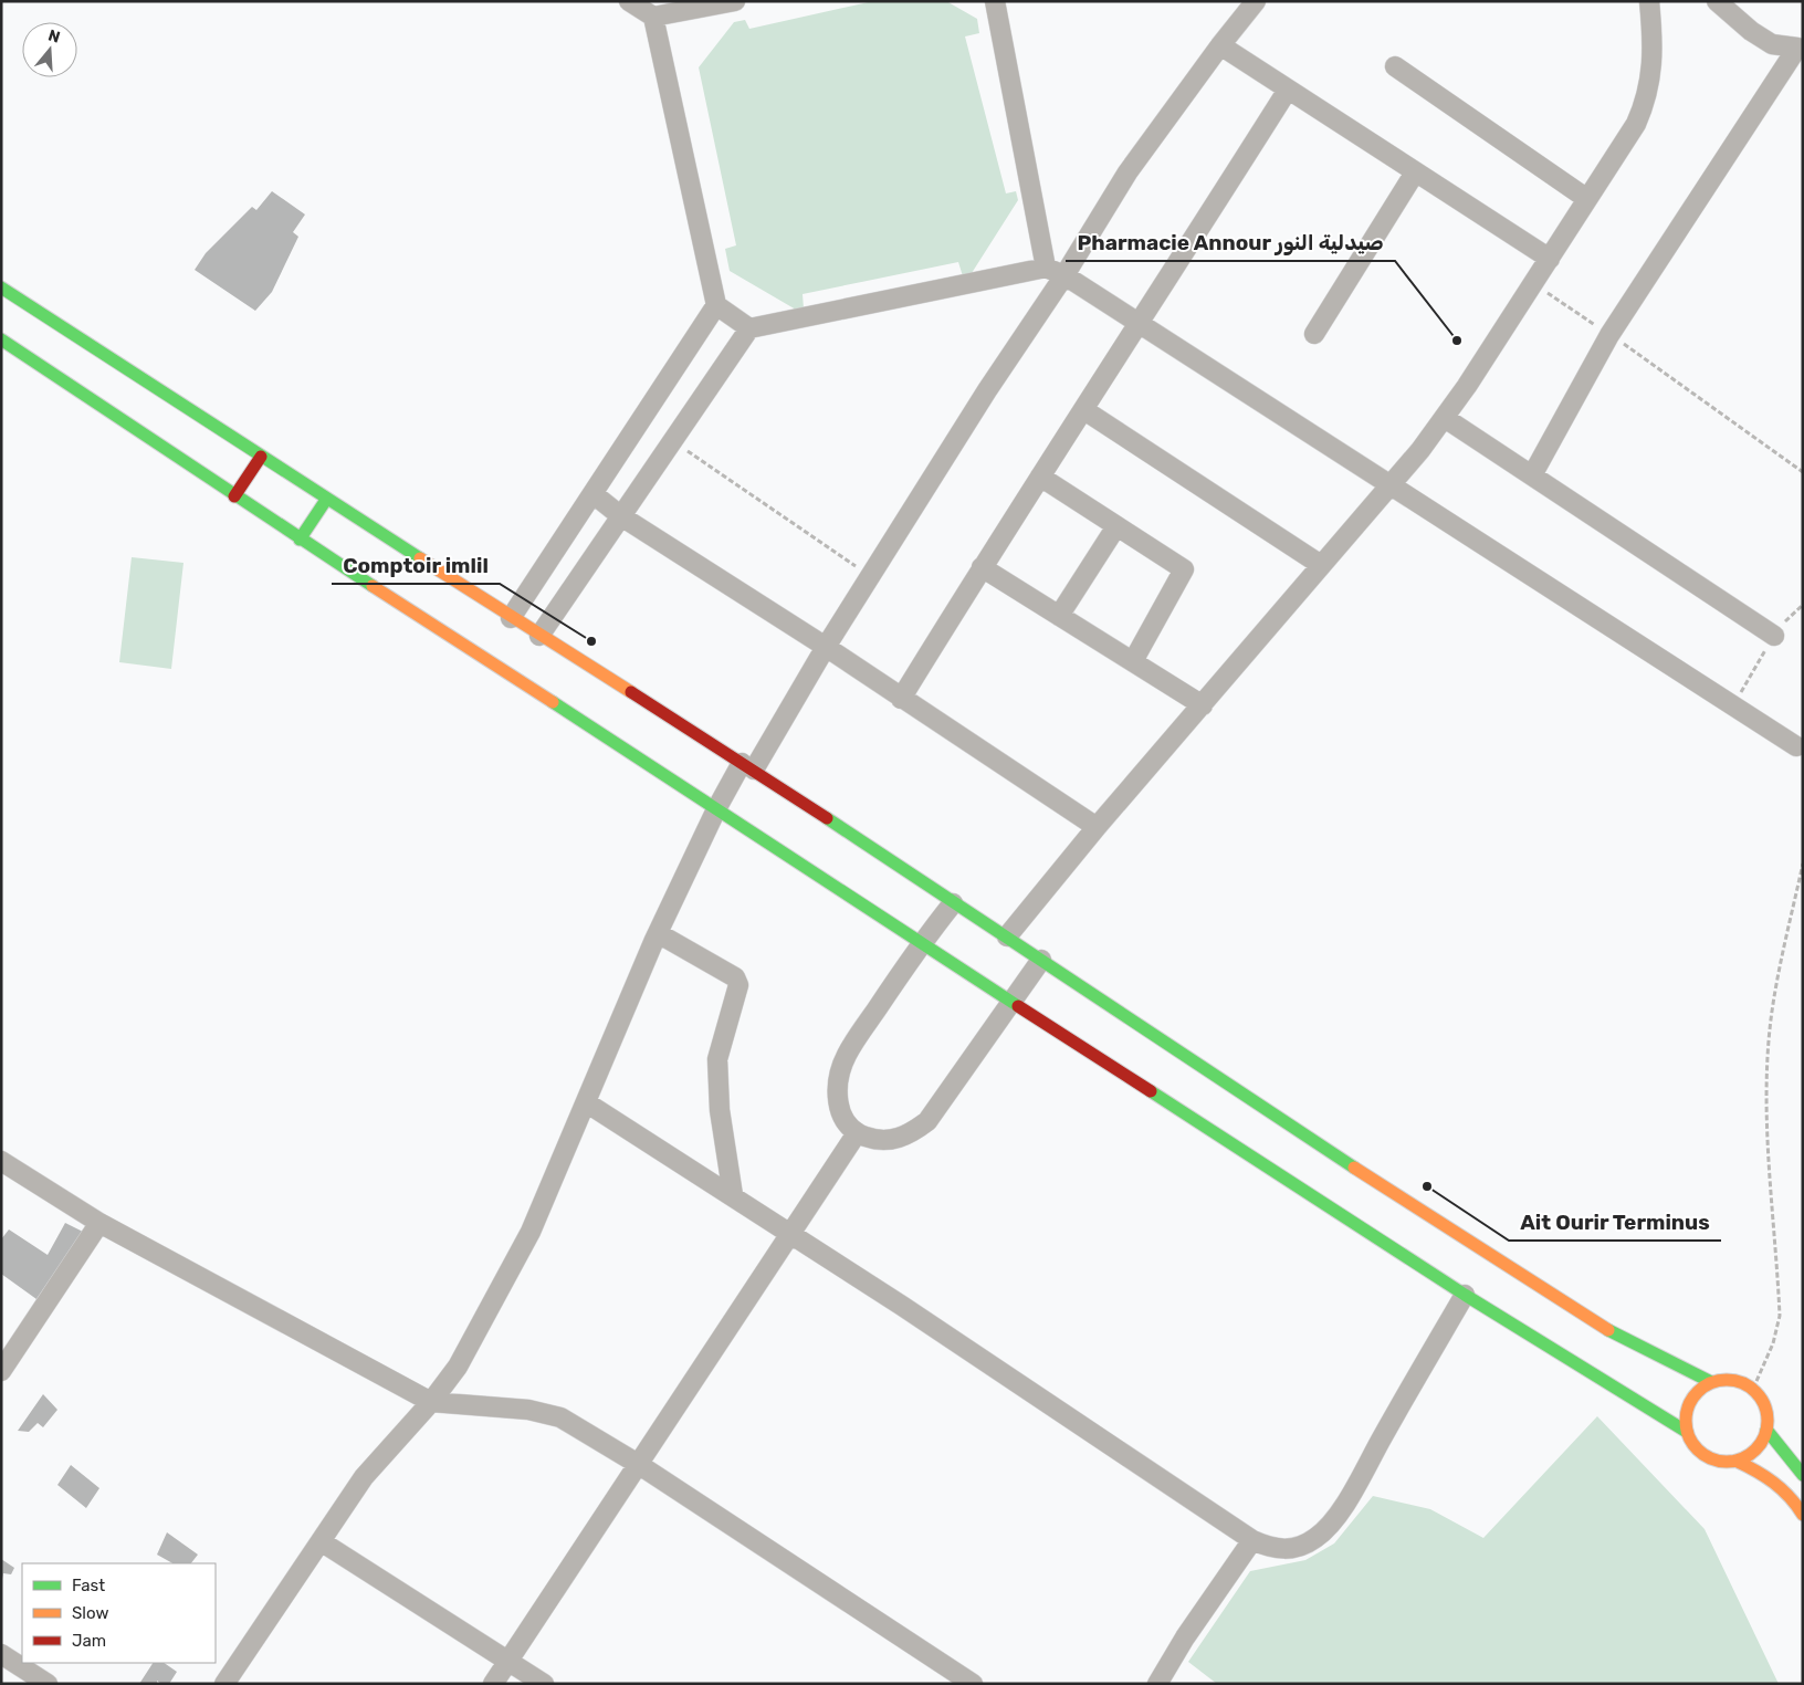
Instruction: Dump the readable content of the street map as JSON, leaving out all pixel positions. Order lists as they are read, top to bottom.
{
  "places": ["Pharmacie Annour صيدلية النور", "Comptoir imlil", "Ait Ourir Terminus"],
  "legend": ["Fast", "Slow", "Jam"],
  "north": "top"
}
